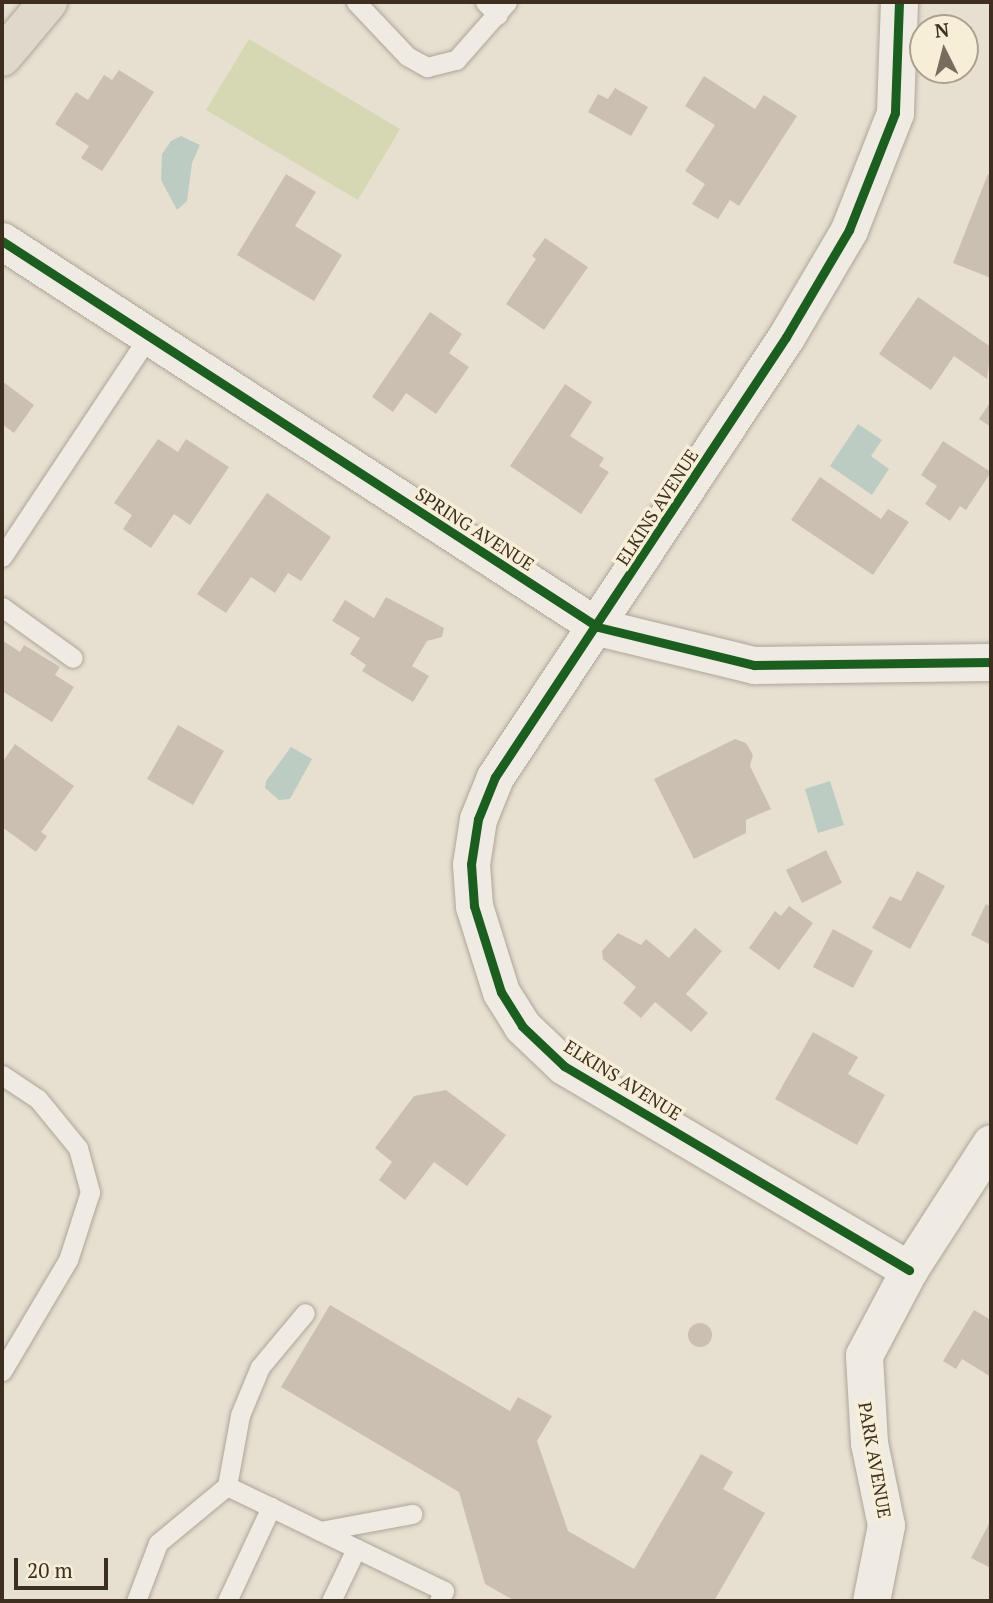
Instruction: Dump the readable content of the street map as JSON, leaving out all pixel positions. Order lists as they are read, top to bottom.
{
  "streets": {
    "street": ["ELKINS AVENUE", "SPRING AVENUE", "PARK AVENUE"]
  },
  "crossings": [
    ["ELKINS AVENUE", "SPRING AVENUE"],
    ["ELKINS AVENUE", "PARK AVENUE"]
  ],
  "scale_bar": "20 m",
  "north": "top"
}
